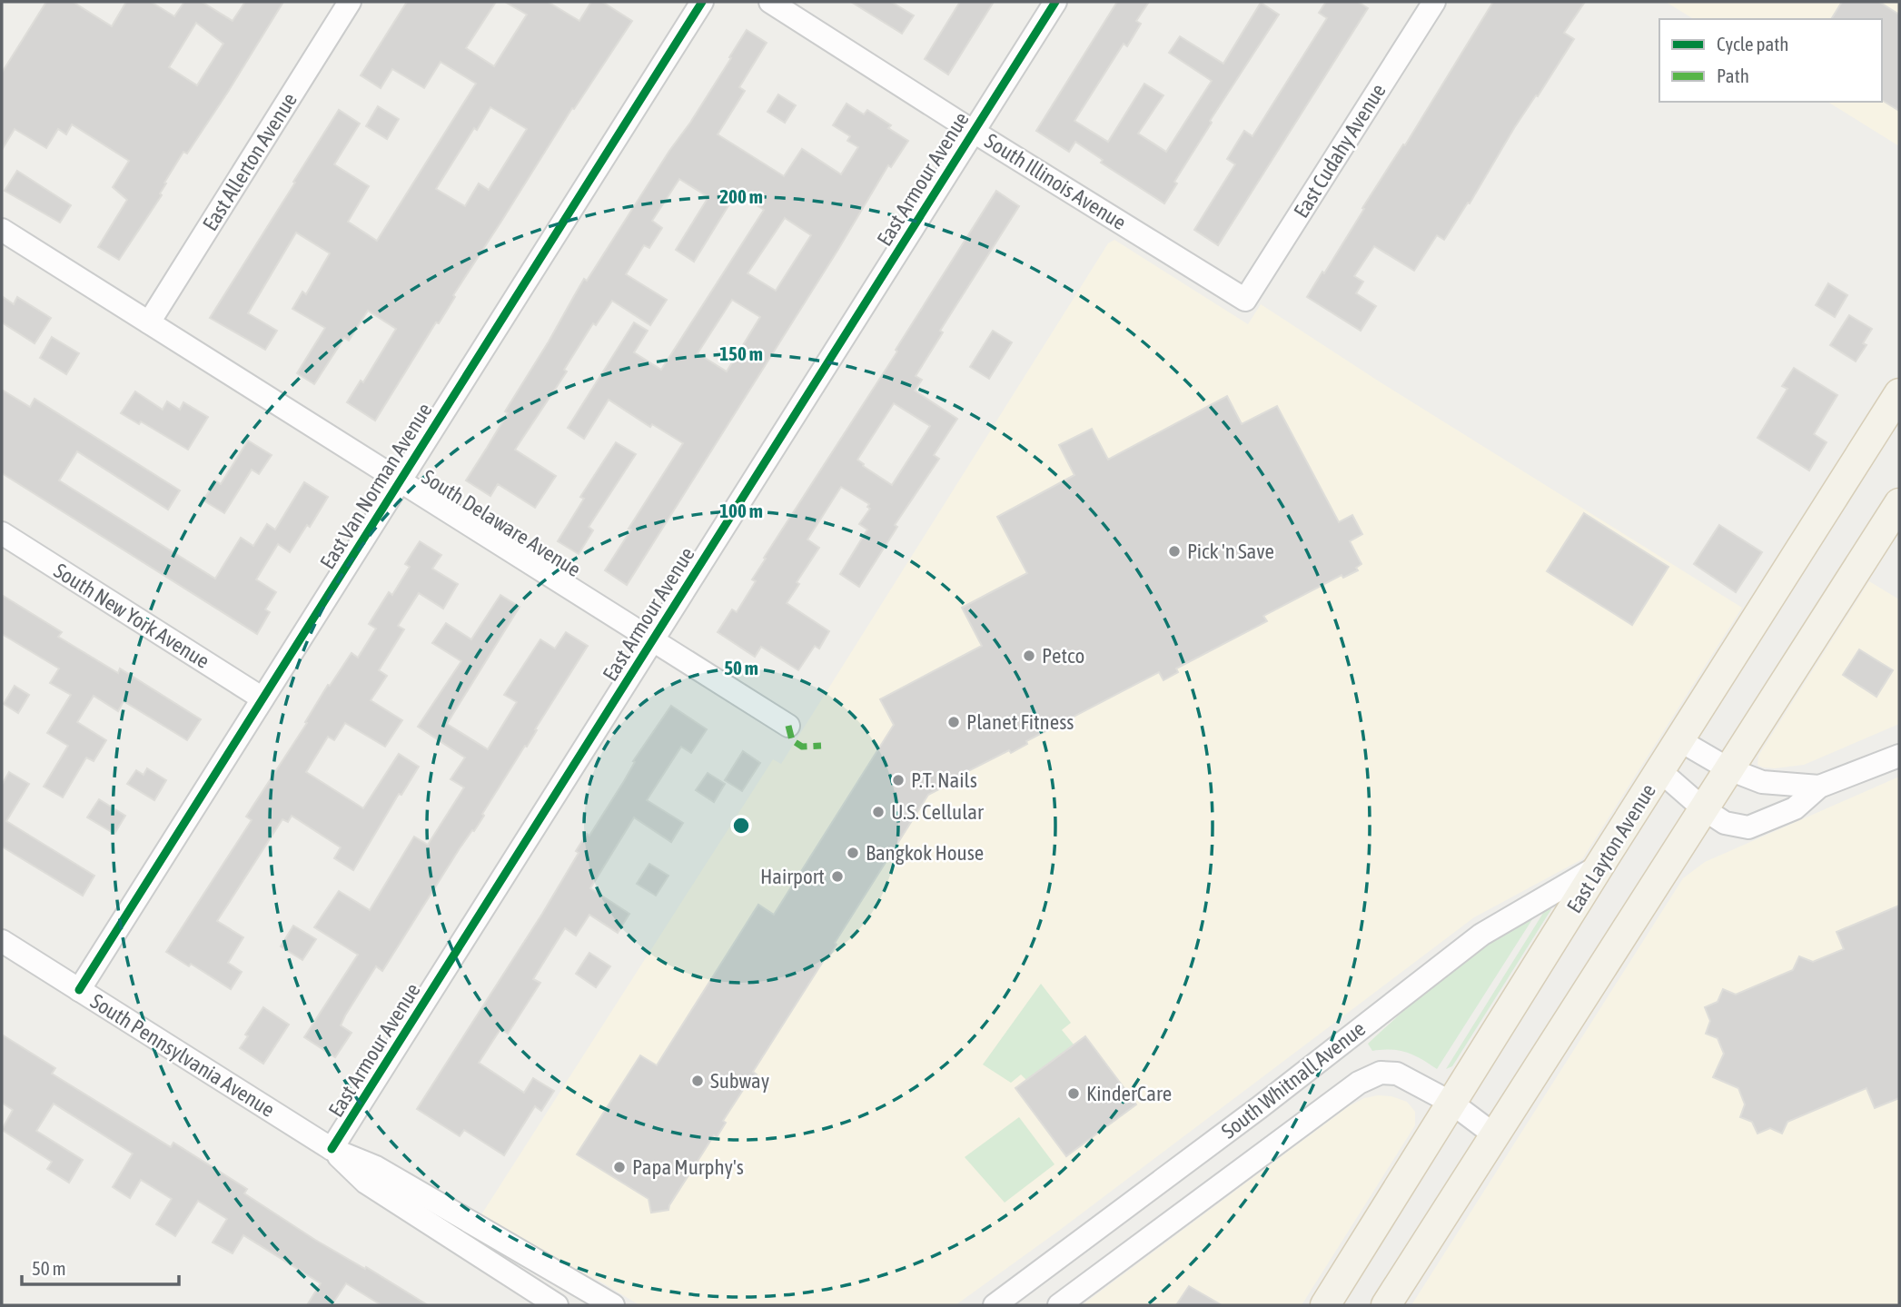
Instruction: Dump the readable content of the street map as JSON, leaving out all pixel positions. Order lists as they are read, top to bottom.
{
  "streets": {
    "main road": ["East Layton Avenue"],
    "street": [
      "East Cudahy Avenue",
      "East Allerton Avenue",
      "East Armour Avenue",
      "South Illinois Avenue",
      "East Van Norman Avenue",
      "South Delaware Avenue",
      "South New York Avenue",
      "South Pennsylvania Avenue",
      "South Whitnall Avenue"
    ]
  },
  "crossings": [
    ["East Cudahy Avenue", "South Illinois Avenue"],
    ["East Allerton Avenue", "South Delaware Avenue"],
    ["East Armour Avenue", "South Illinois Avenue"],
    ["East Armour Avenue", "South Delaware Avenue"],
    ["East Armour Avenue", "South Pennsylvania Avenue"],
    ["East Van Norman Avenue", "South Delaware Avenue"],
    ["East Van Norman Avenue", "South New York Avenue"],
    ["East Van Norman Avenue", "South Pennsylvania Avenue"],
    ["East Layton Avenue", "South Whitnall Avenue"]
  ],
  "places": [
    "Pick 'n Save",
    "Petco",
    "Planet Fitness",
    "P.T. Nails",
    "U.S. Cellular",
    "Bangkok House",
    "Hairport",
    "Subway",
    "KinderCare",
    "Papa Murphy's"
  ],
  "legend": ["Cycle path", "Path"],
  "scale_bar": "50 m",
  "rings": [
    "200 m",
    "150 m",
    "100 m",
    "50 m"
  ]
}
